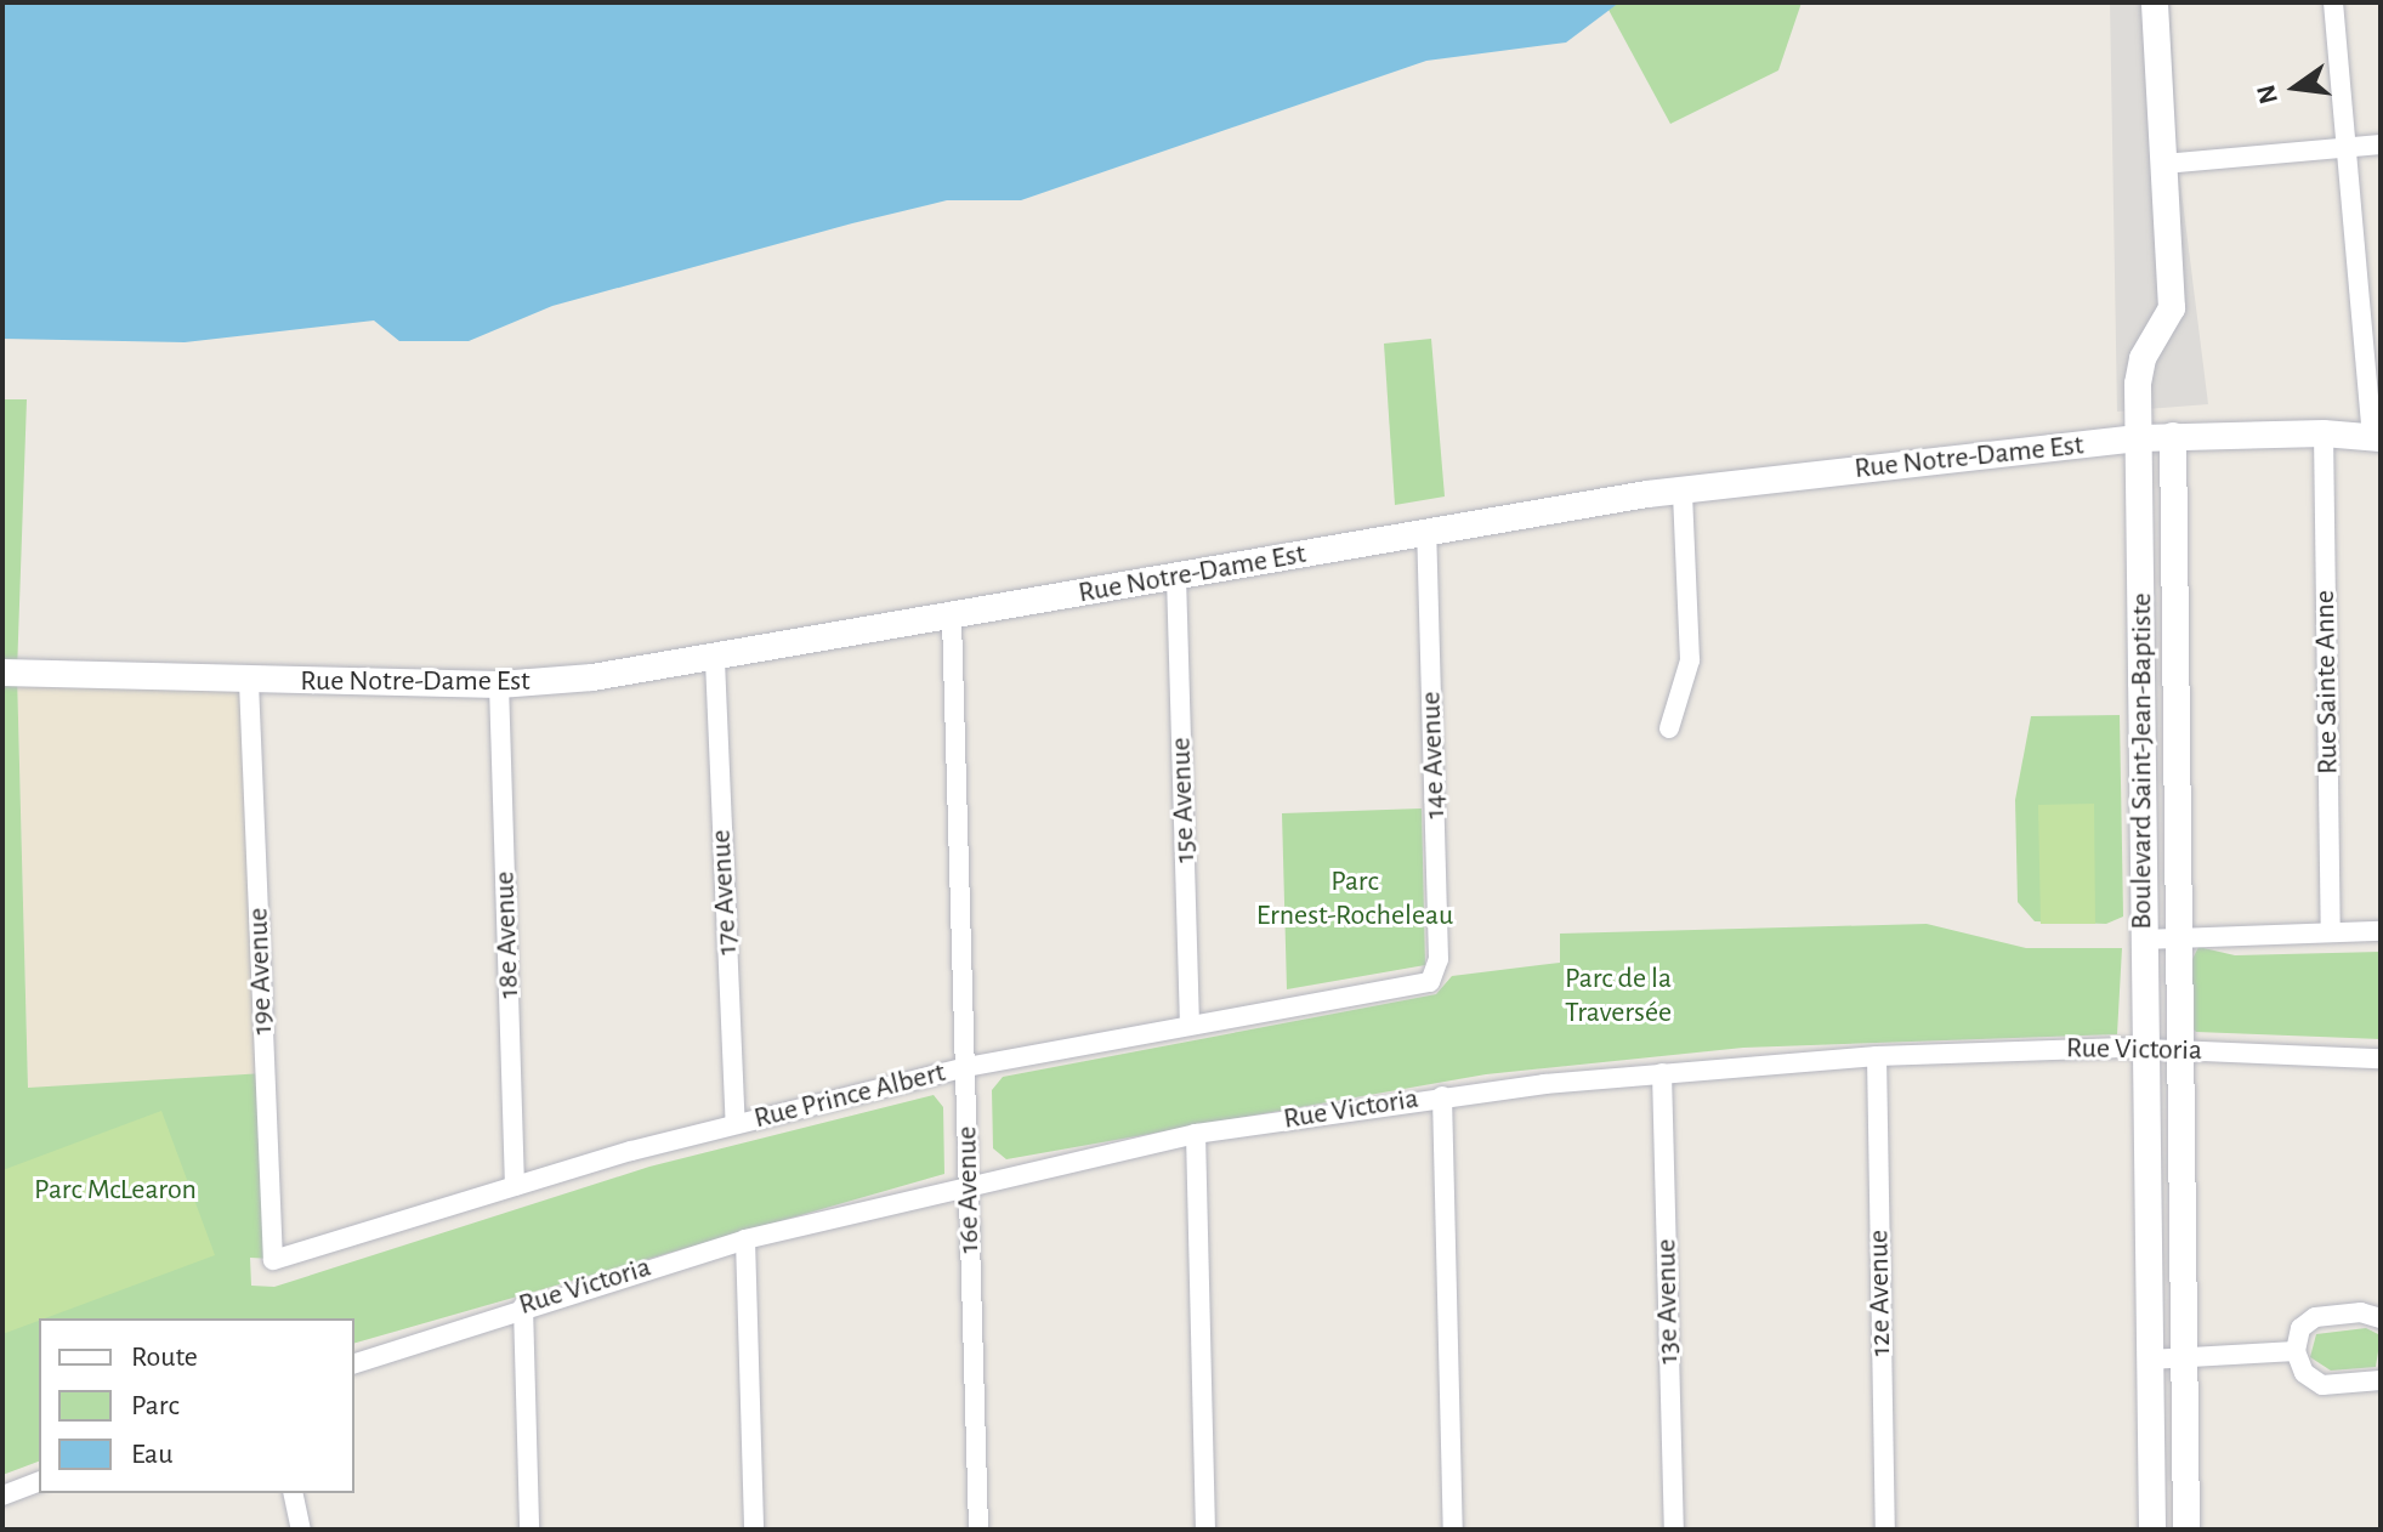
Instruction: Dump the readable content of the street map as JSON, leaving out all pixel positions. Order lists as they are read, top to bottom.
{
  "streets": {
    "main road": ["Rue Notre-Dame Est", "Boulevard Saint-Jean-Baptiste"],
    "street": [
      "Rue Sainte Anne",
      "14e Avenue",
      "15e Avenue",
      "17e Avenue",
      "18e Avenue",
      "19e Avenue",
      "Rue Victoria",
      "Rue Prince Albert",
      "16e Avenue",
      "12e Avenue",
      "13e Avenue"
    ]
  },
  "crossings": [
    ["Rue Notre-Dame Est", "Rue Sainte Anne"],
    ["Rue Notre-Dame Est", "14e Avenue"],
    ["Rue Notre-Dame Est", "Boulevard Saint-Jean-Baptiste"],
    ["Rue Notre-Dame Est", "15e Avenue"],
    ["Rue Notre-Dame Est", "17e Avenue"],
    ["Rue Notre-Dame Est", "18e Avenue"],
    ["Rue Notre-Dame Est", "19e Avenue"],
    ["Rue Notre-Dame Est", "16e Avenue"],
    ["14e Avenue", "Rue Prince Albert"],
    ["Boulevard Saint-Jean-Baptiste", "Rue Victoria"],
    ["15e Avenue", "Rue Prince Albert"],
    ["17e Avenue", "Rue Prince Albert"],
    ["18e Avenue", "Rue Prince Albert"],
    ["19e Avenue", "Rue Prince Albert"],
    ["Rue Victoria", "16e Avenue"],
    ["Rue Victoria", "12e Avenue"],
    ["Rue Victoria", "13e Avenue"],
    ["Rue Prince Albert", "16e Avenue"]
  ],
  "parks": ["Parc Ernest-Rocheleau", "Parc de la Traversée", "Parc McLearon"],
  "legend": ["Route", "Parc", "Eau"],
  "north": "left"
}
